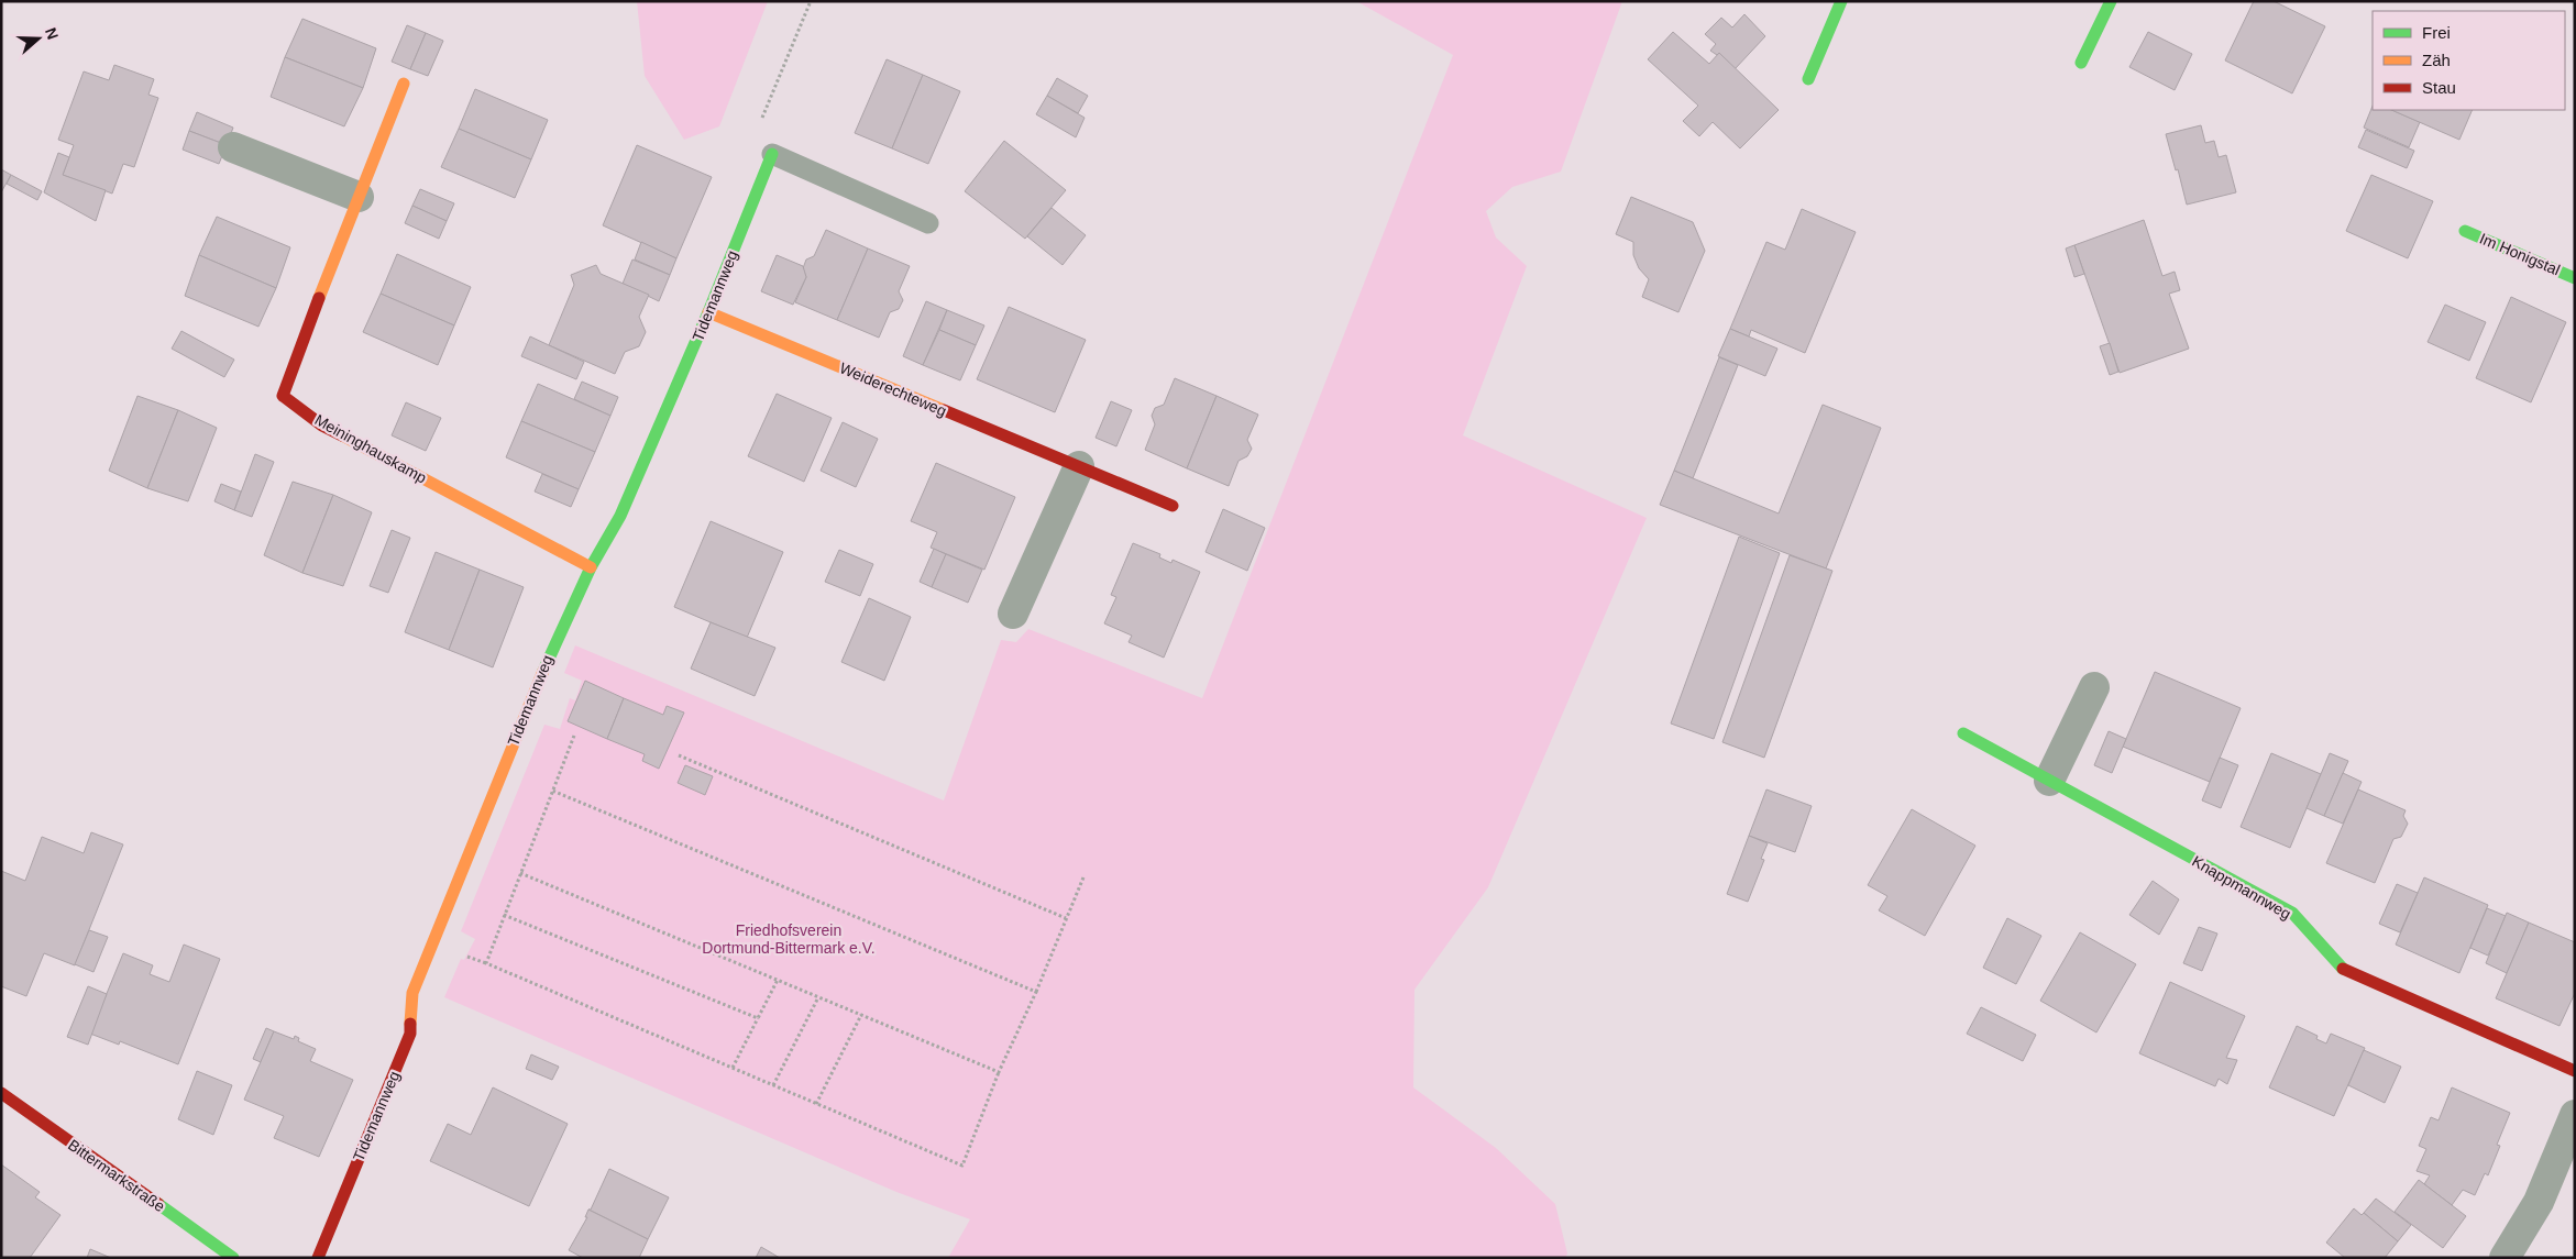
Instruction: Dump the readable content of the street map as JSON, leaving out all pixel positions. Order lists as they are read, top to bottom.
{
  "streets": {
    "street": [
      "Im Honigstal",
      "Tidemannweg",
      "Weiderechteweg",
      "Meininghauskamp",
      "Knappmannweg",
      "Bittermarkstraße"
    ]
  },
  "crossings": [
    ["Tidemannweg", "Weiderechteweg"],
    ["Tidemannweg", "Meininghauskamp"]
  ],
  "parks": ["Friedhofsverein Dortmund-Bittermark e.V."],
  "legend": ["Frei", "Zäh", "Stau"],
  "north": "right"
}
